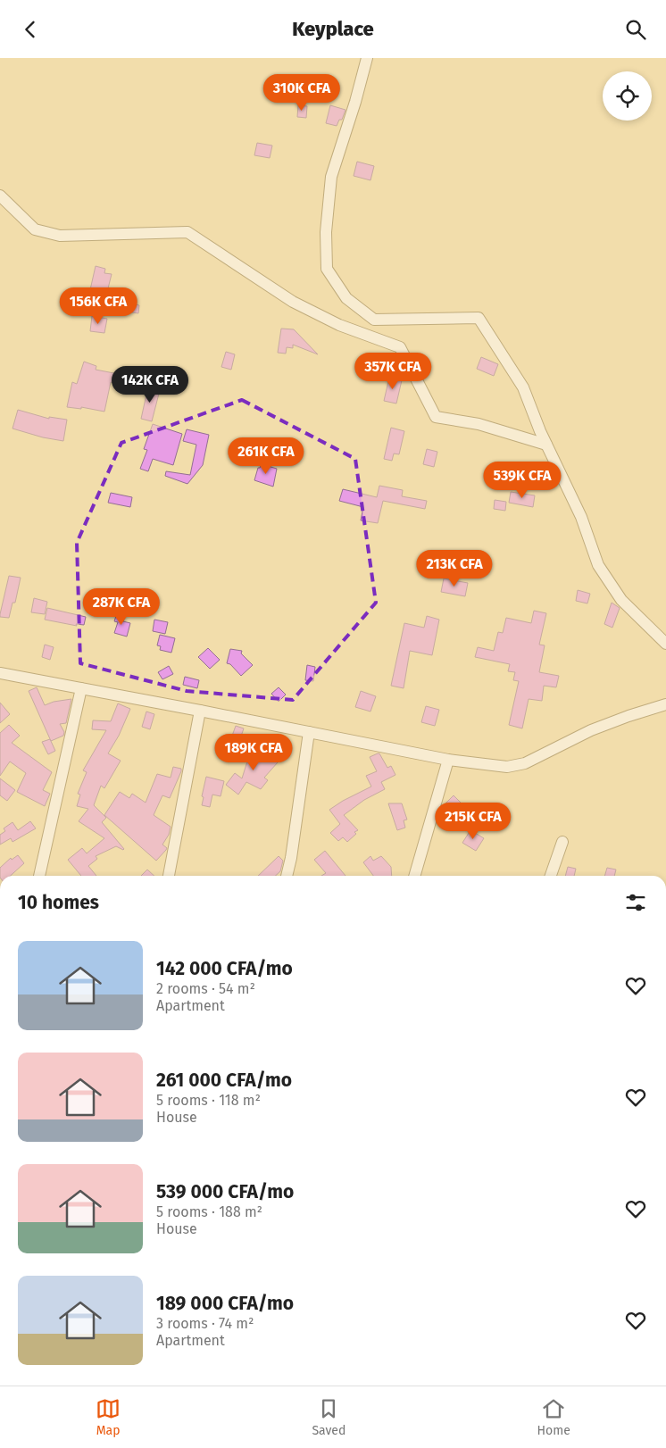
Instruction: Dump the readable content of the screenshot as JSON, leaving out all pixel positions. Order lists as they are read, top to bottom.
{
  "page": {
    "header": "Keyplace",
    "price": [
      "310K CFA",
      "156K CFA",
      "357K CFA",
      "142K CFA",
      "261K CFA",
      "539K CFA",
      "213K CFA",
      "287K CFA",
      "189K CFA",
      "215K CFA"
    ],
    "heading": "10 homes",
    "list": [
      {
        "name": "142 000 CFA/mo",
        "note": "2 rooms · 54 m² · Apartment"
      },
      {
        "name": "261 000 CFA/mo",
        "note": "5 rooms · 118 m² · House"
      },
      {
        "name": "539 000 CFA/mo",
        "note": "5 rooms · 188 m² · House"
      },
      {
        "name": "189 000 CFA/mo",
        "note": "3 rooms · 74 m² · Apartment"
      }
    ],
    "tabs": ["Map", "Saved", "Home"]
  }
}
